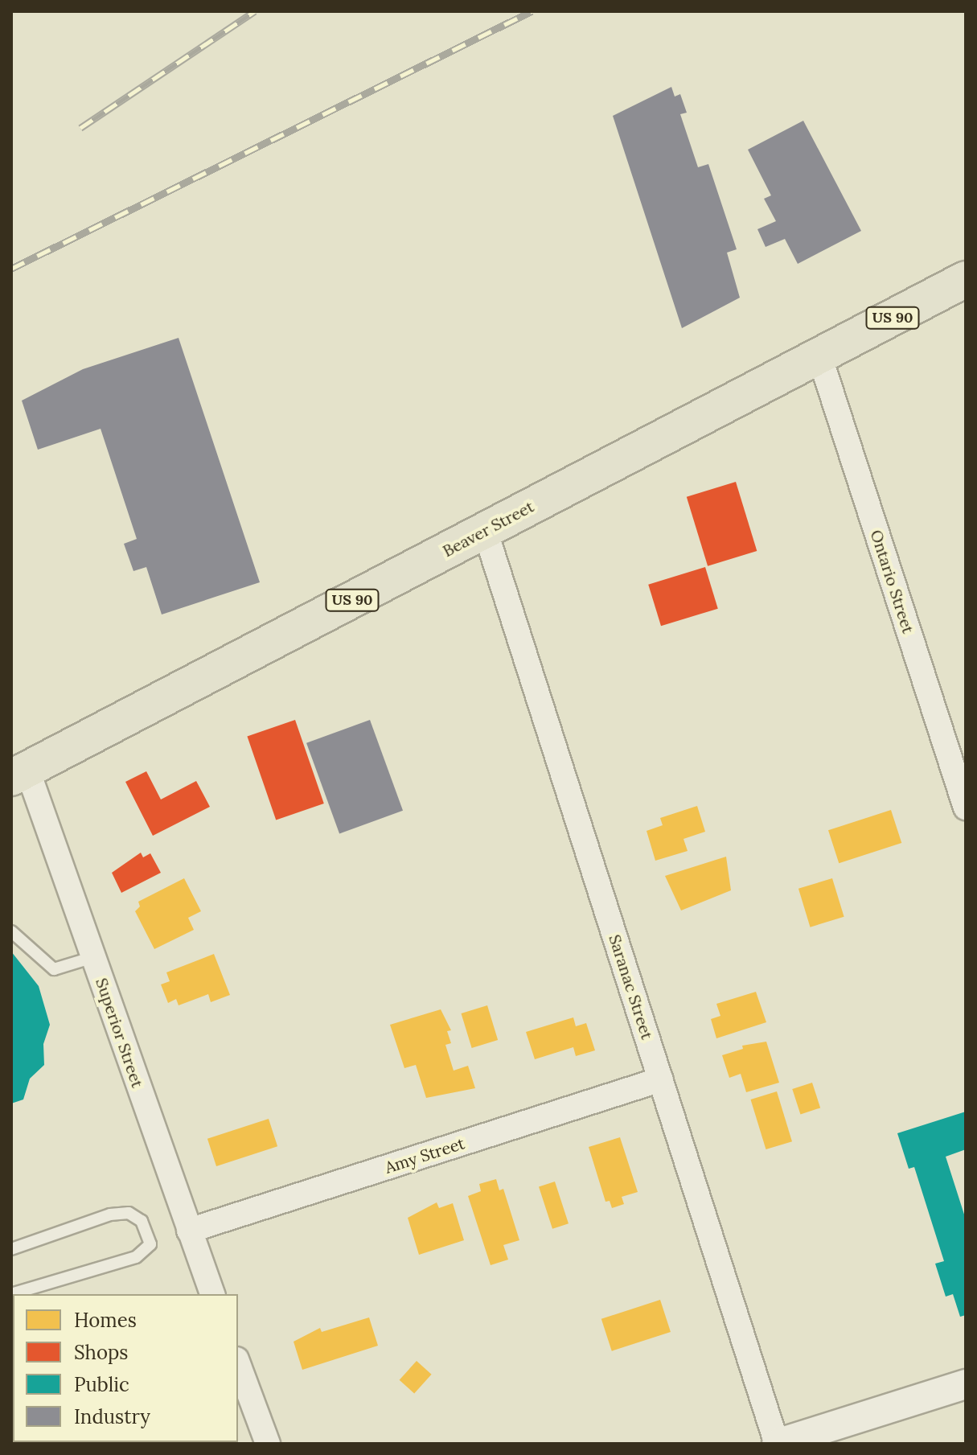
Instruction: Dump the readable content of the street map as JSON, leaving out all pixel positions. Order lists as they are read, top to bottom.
{
  "streets": {
    "main road": ["US 90", "Beaver Street"],
    "street": [
      "Ontario Street",
      "Saranac Street",
      "Superior Street",
      "Amy Street"
    ]
  },
  "crossings": [
    ["Beaver Street", "Ontario Street"],
    ["Beaver Street", "Saranac Street"],
    ["Beaver Street", "Superior Street"],
    ["Saranac Street", "Amy Street"],
    ["Superior Street", "Amy Street"]
  ],
  "legend": [
    "Homes",
    "Shops",
    "Public",
    "Industry"
  ]
}
